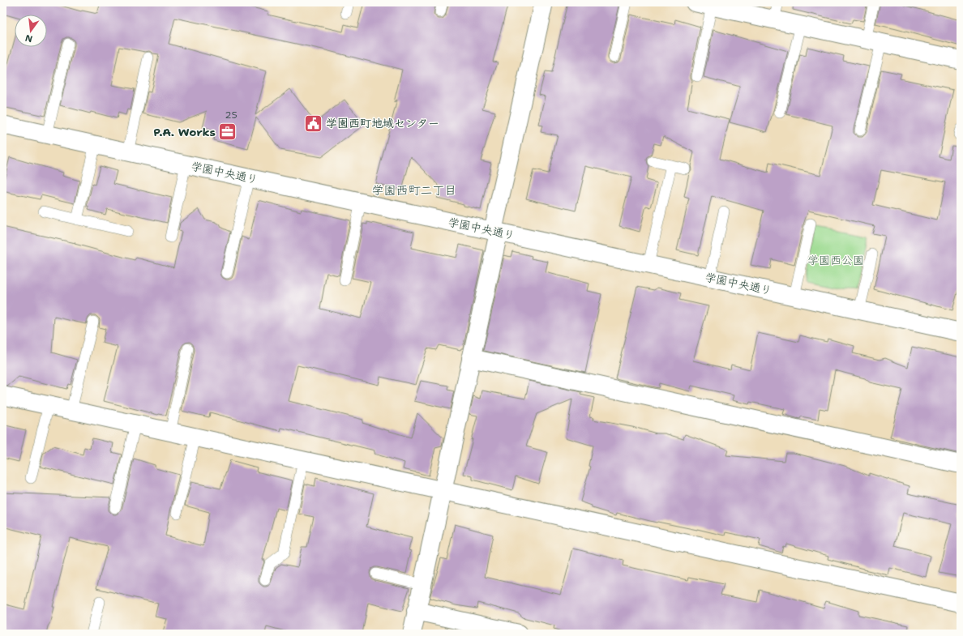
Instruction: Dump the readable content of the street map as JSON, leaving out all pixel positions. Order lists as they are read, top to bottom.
{
  "streets": {
    "street": ["学園中央通り"]
  },
  "districts": ["学園西町二丁目"],
  "parks": ["学園西公園"],
  "places": {
    "public building": ["学園西町地域センター"],
    "office": ["P.A. Works"]
  },
  "house_numbers": ["25"],
  "north": "bottom"
}
